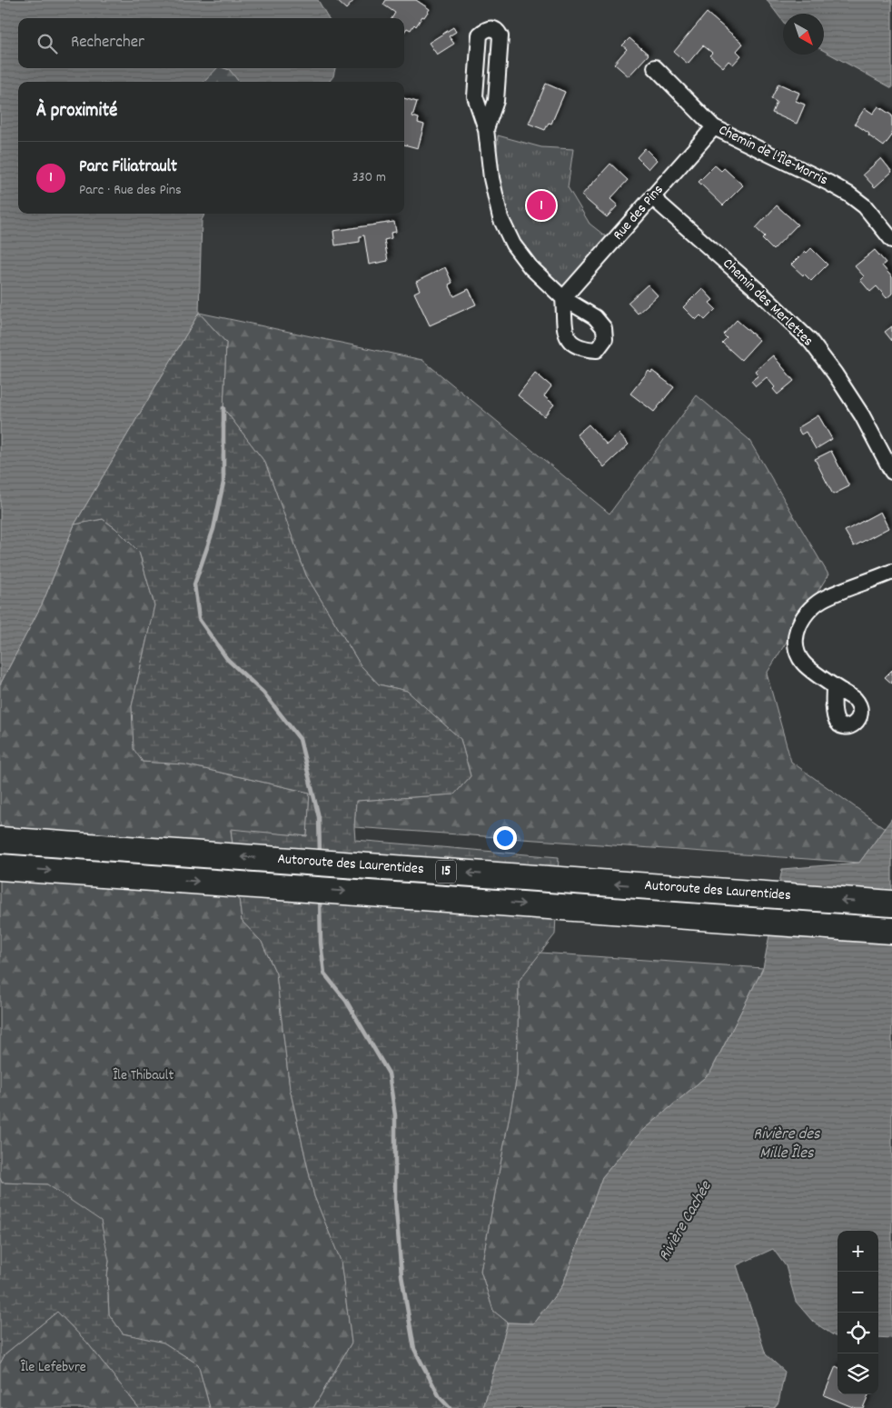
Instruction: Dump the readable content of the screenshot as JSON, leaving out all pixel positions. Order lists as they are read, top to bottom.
{
  "streets": {
    "highway": ["Autoroute des Laurentides", "15"],
    "street": ["Chemin de l'Île-Morris", "Rue des Pins", "Chemin des Merlettes"]
  },
  "crossings": [
    ["Chemin de l'Île-Morris", "Rue des Pins"],
    ["Rue des Pins", "Chemin des Merlettes"]
  ],
  "water": ["Rivière des Mille Îles", "Rivière Cachée"],
  "parks": ["Île Thibault", "Île Lefebvre"],
  "north": "bottom right",
  "page": {
    "search": "Rechercher",
    "heading": "À proximité",
    "list": [
      {
        "mark": "1",
        "name": "Parc Filiatrault",
        "note": "Parc · Rue des Pins",
        "value": "330 m"
      }
    ],
    "pins": "1",
    "map_buttons": ["+", "−"]
  }
}
